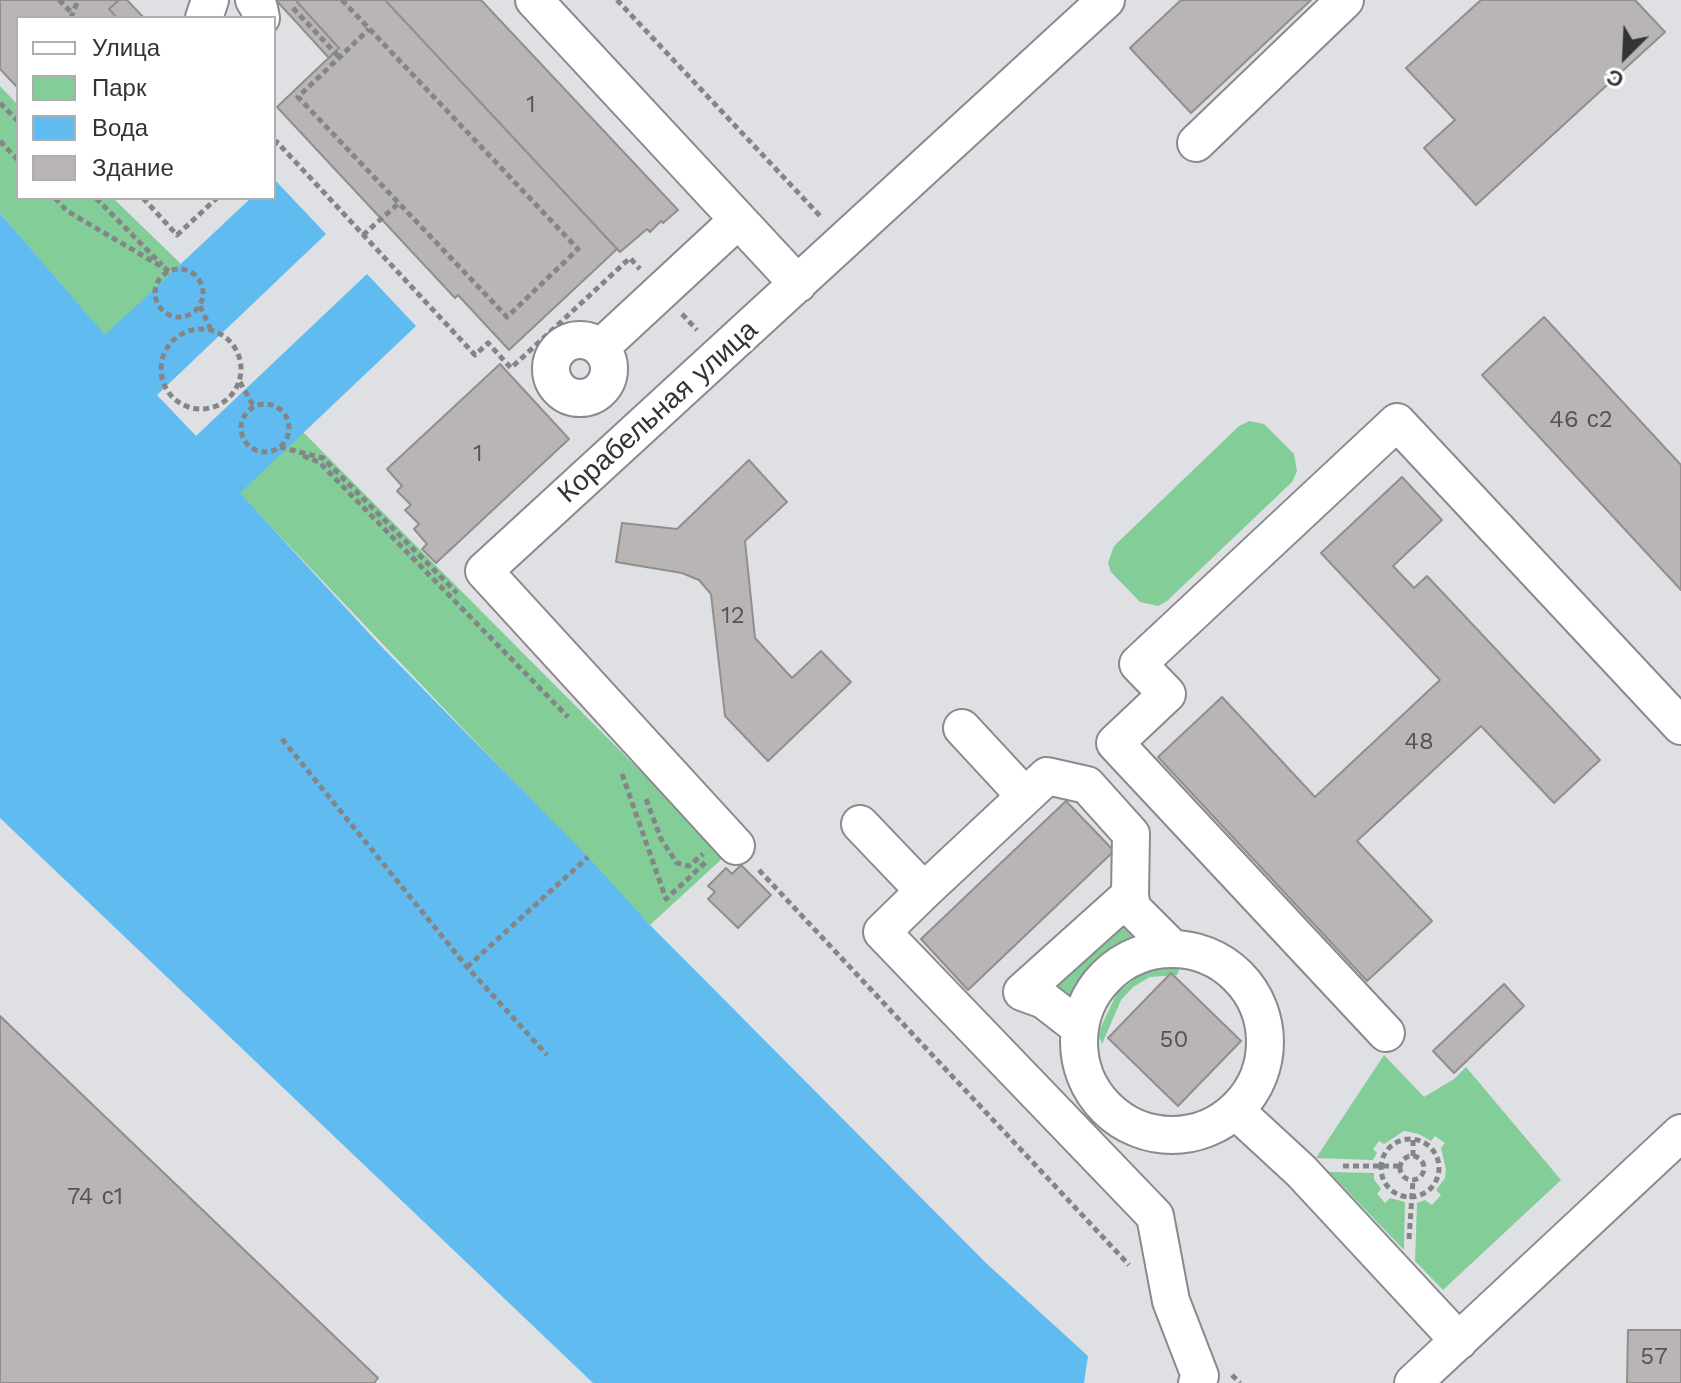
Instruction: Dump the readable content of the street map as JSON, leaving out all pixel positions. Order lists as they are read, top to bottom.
{
  "streets": {
    "street": ["Корабельная улица"]
  },
  "house_numbers": [
    "1",
    "46 с2",
    "1",
    "12",
    "48",
    "50",
    "74 с1",
    "57"
  ],
  "legend": [
    "Улица",
    "Парк",
    "Вода",
    "Здание"
  ],
  "north": "bottom left"
}
